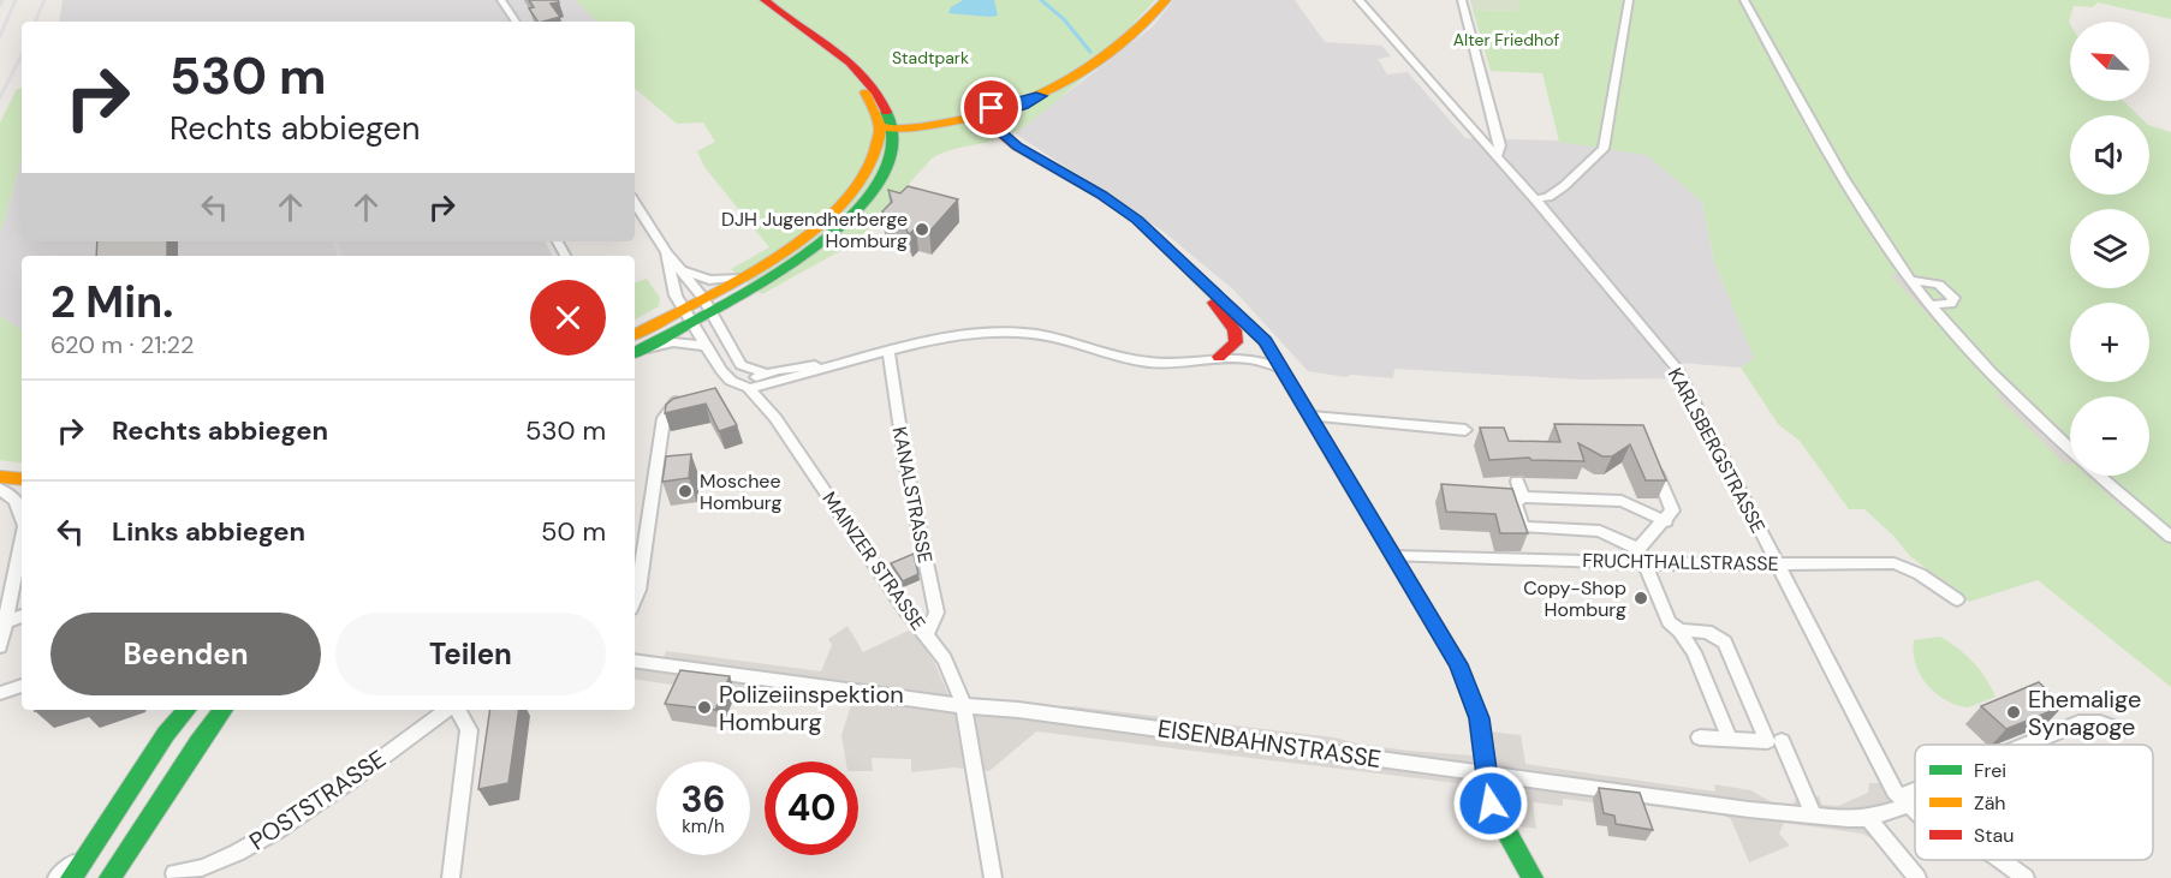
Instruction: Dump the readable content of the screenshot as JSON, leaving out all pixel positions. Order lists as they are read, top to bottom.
{
  "streets": {
    "street": [
      "KARLSBERGSTRASSE",
      "KANALSTRASSE",
      "MAINZER STRASSE",
      "FRUCHTHALLSTRASSE",
      "EISENBAHNSTRASSE",
      "POSTSTRASSE"
    ]
  },
  "crossings": [
    ["KARLSBERGSTRASSE", "FRUCHTHALLSTRASSE"],
    ["KARLSBERGSTRASSE", "EISENBAHNSTRASSE"],
    ["KANALSTRASSE", "MAINZER STRASSE"],
    ["MAINZER STRASSE", "EISENBAHNSTRASSE"]
  ],
  "parks": ["Alter Friedhof", "Stadtpark"],
  "places": [
    "DJH Jugendherberge Homburg",
    "Moschee Homburg",
    "Copy-Shop Homburg",
    "Polizeiinspektion Homburg",
    "Ehemalige Synagoge"
  ],
  "legend": ["Frei", "Zäh", "Stau"],
  "north": "top left",
  "page": {
    "map_buttons": ["+", "−"],
    "turn": ["530 m", "Rechts abbiegen"],
    "heading": ["2 Min.", "620 m · 21:22"],
    "list": [
      {
        "name": "Rechts abbiegen",
        "value": "530 m"
      },
      {
        "name": "Links abbiegen",
        "value": "50 m"
      }
    ],
    "buttons": ["Beenden", "Teilen"],
    "speed": "36 km/h",
    "limit": "40"
  }
}
